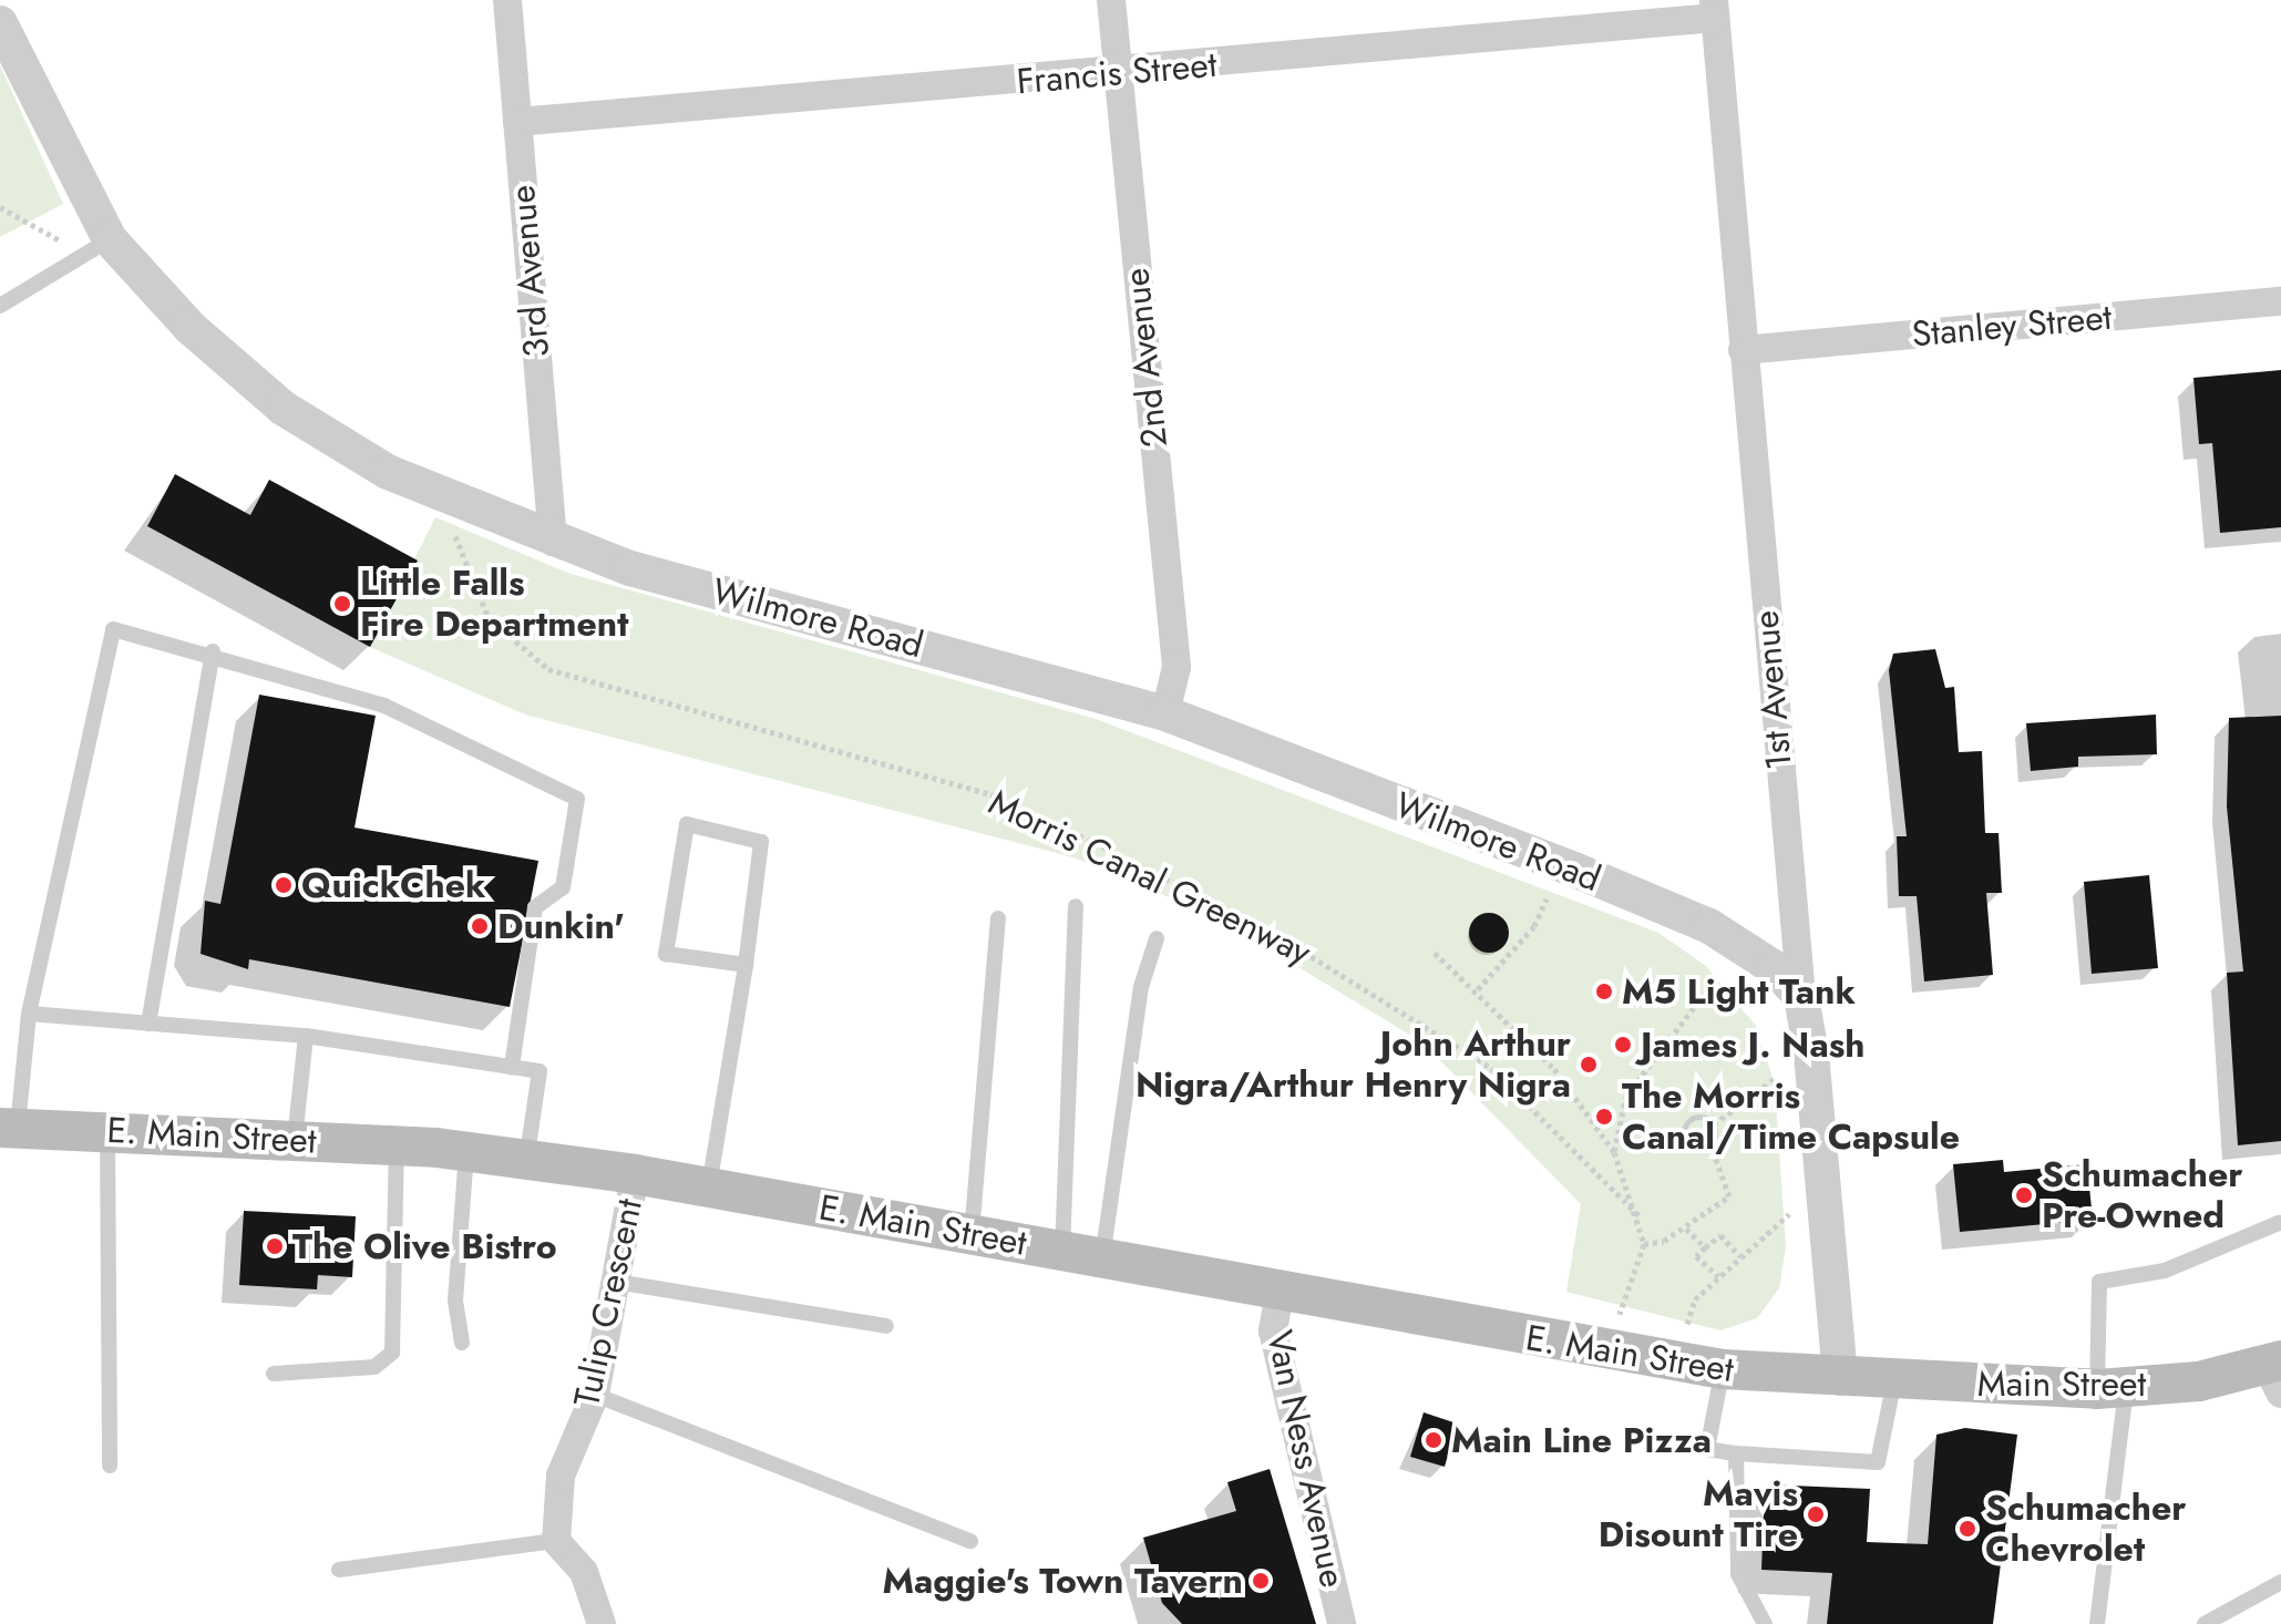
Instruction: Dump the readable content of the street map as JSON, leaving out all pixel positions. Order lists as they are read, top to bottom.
{
  "streets": {
    "main road": ["E. Main Street", "Main Street"],
    "street": [
      "Francis Street",
      "3rd Avenue",
      "Stanley Street",
      "2nd Avenue",
      "Wilmore Road",
      "1st Avenue",
      "Tulip Crescent",
      "Van Ness Avenue"
    ],
    "path": ["Morris Canal Greenway"]
  },
  "crossings": [
    ["Francis Street", "3rd Avenue"],
    ["Francis Street", "2nd Avenue"],
    ["Francis Street", "1st Avenue"],
    ["3rd Avenue", "Wilmore Road"],
    ["Stanley Street", "1st Avenue"],
    ["2nd Avenue", "Wilmore Road"],
    ["Wilmore Road", "1st Avenue"],
    ["Wilmore Road", "Morris Canal Greenway"],
    ["1st Avenue", "E. Main Street"],
    ["1st Avenue", "Main Street"],
    ["E. Main Street", "Tulip Crescent"],
    ["E. Main Street", "Main Street"],
    ["E. Main Street", "Van Ness Avenue"]
  ],
  "places": [
    "Little Falls Fire Department",
    "QuickChek",
    "Dunkin'",
    "M5 Light Tank",
    "James J. Nash",
    "John Arthur Nigra/Arthur Henry Nigra",
    "The Morris Canal/Time Capsule",
    "Schumacher Pre-Owned",
    "The Olive Bistro",
    "Main Line Pizza",
    "Mavis Disount Tire",
    "Schumacher Chevrolet",
    "Maggie's Town Tavern"
  ]
}
